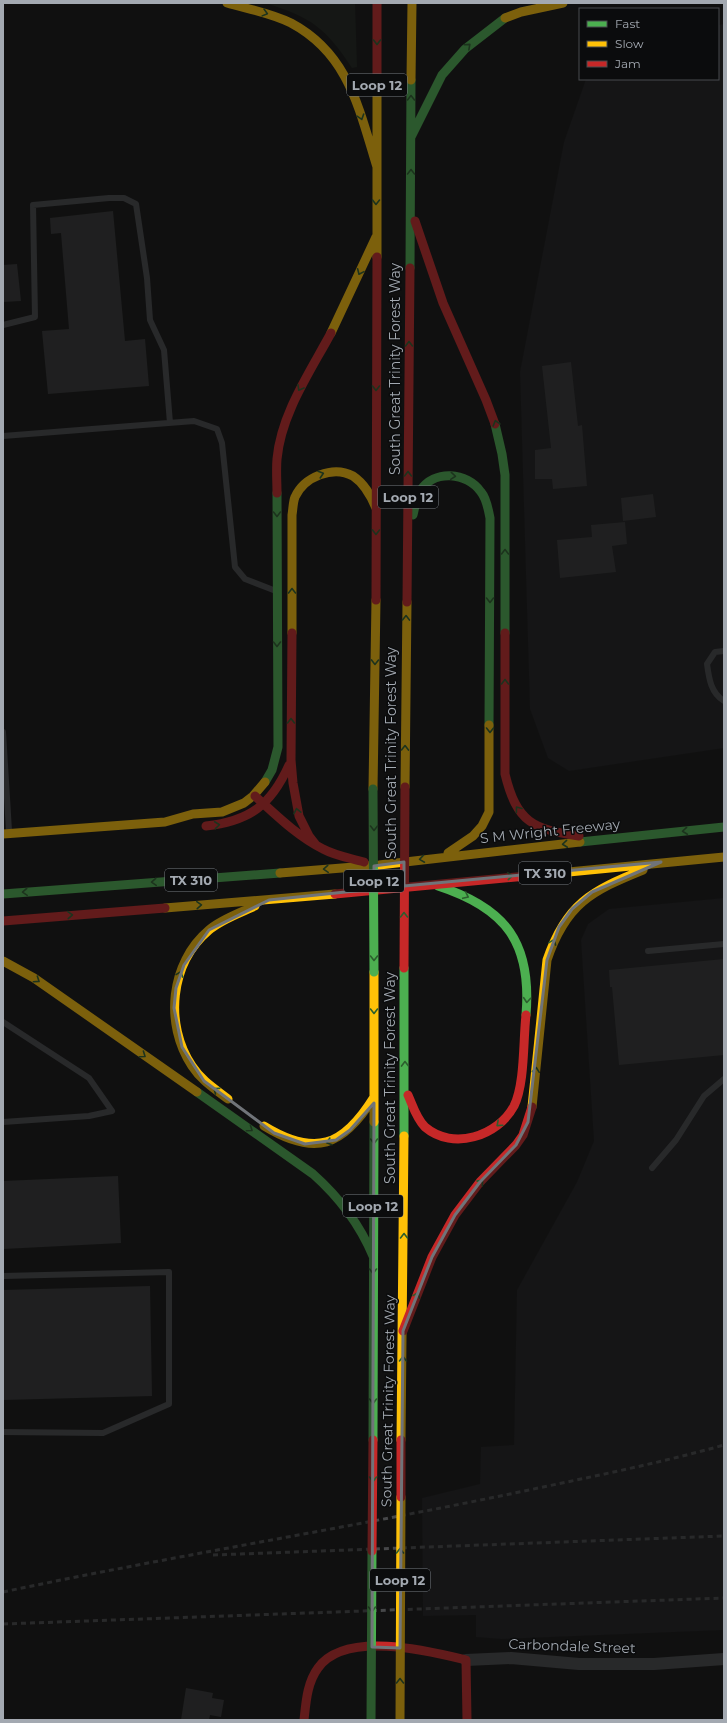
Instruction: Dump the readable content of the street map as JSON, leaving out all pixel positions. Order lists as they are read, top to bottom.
{
  "streets": {
    "main road": [
      "Loop 12",
      "South Great Trinity Forest Way",
      "S M Wright Freeway",
      "TX 310"
    ],
    "street": ["Carbondale Street"]
  },
  "crossings": [
    ["S M Wright Freeway", "TX 310"]
  ],
  "legend": ["Fast", "Slow", "Jam"]
}
